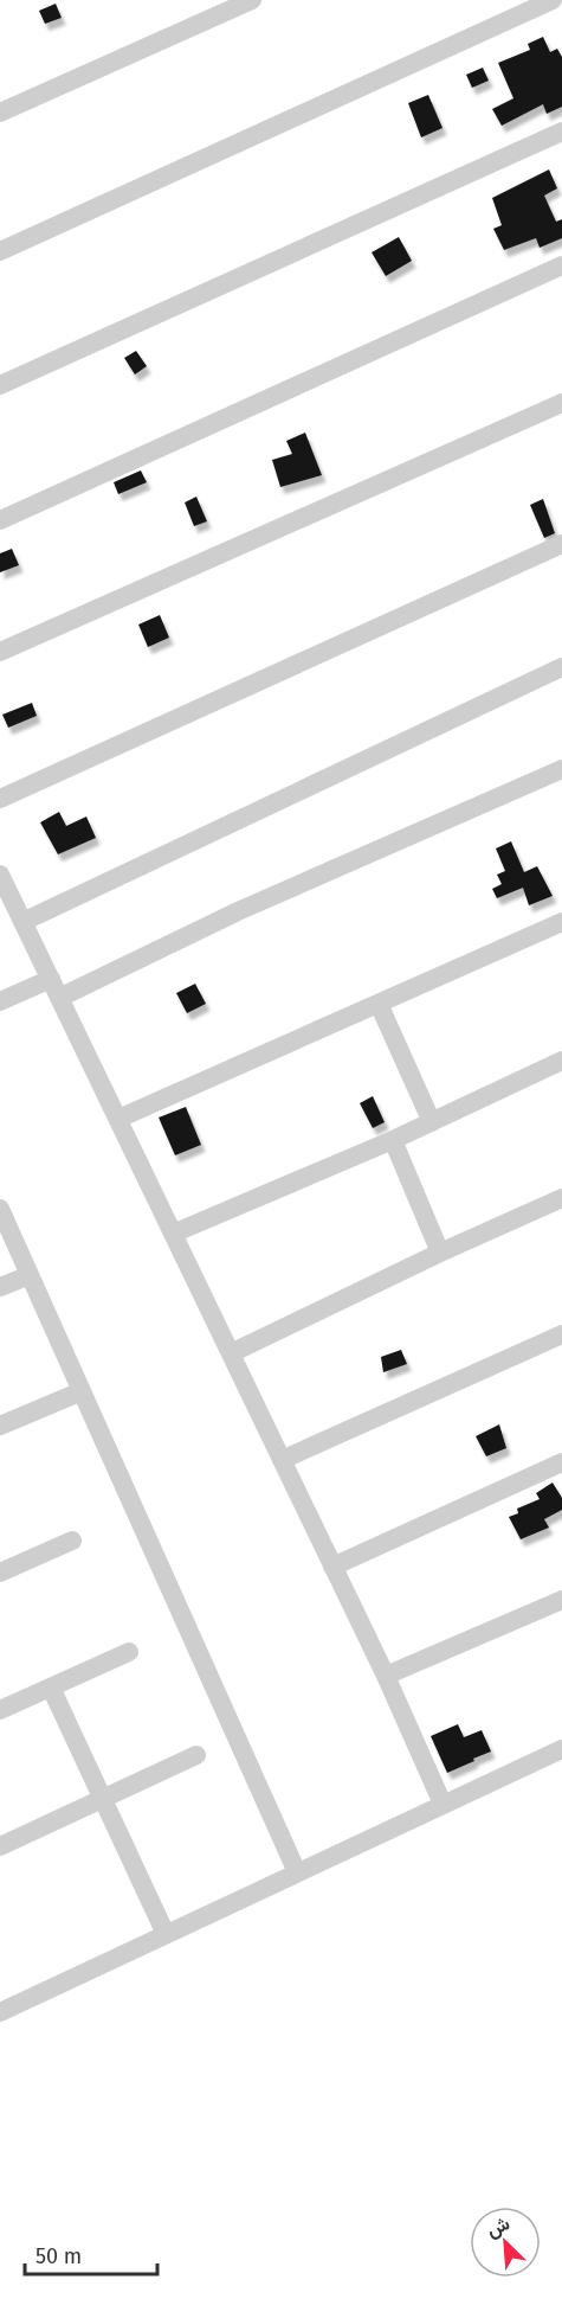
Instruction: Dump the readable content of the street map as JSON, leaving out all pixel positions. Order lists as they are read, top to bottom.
{
  "scale_bar": "50 m",
  "north": "top left"
}
